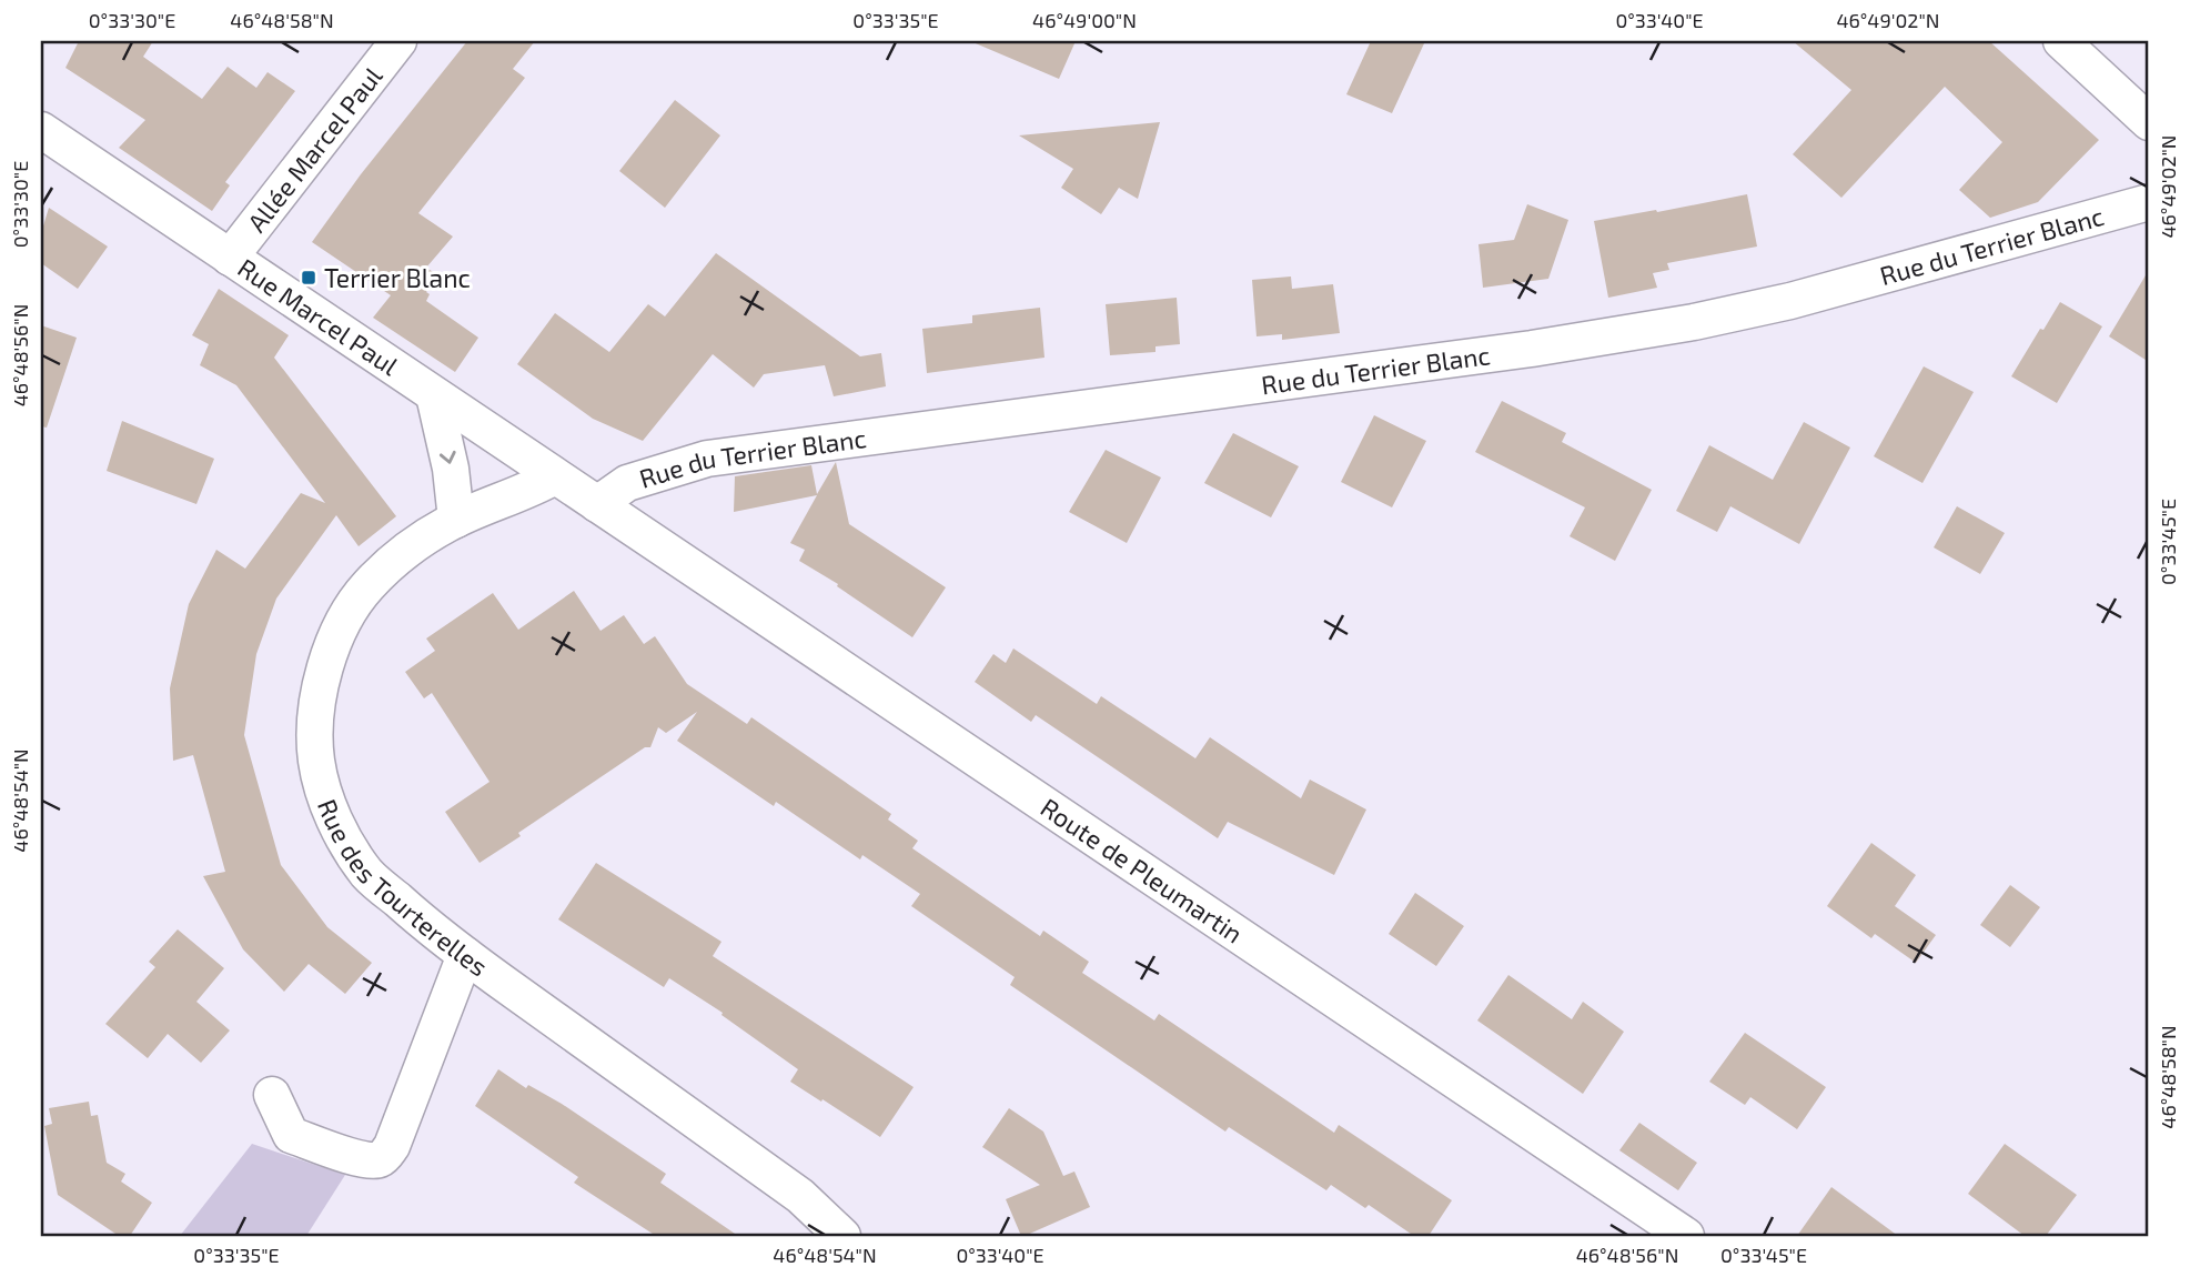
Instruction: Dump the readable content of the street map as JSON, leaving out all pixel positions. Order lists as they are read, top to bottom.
{
  "streets": {
    "street": [
      "Allée Marcel Paul",
      "Rue du Terrier Blanc",
      "Rue Marcel Paul",
      "Route de Pleumartin",
      "Rue des Tourterelles"
    ]
  },
  "crossings": [
    ["Allée Marcel Paul", "Rue Marcel Paul"],
    ["Rue du Terrier Blanc", "Rue Marcel Paul"],
    ["Rue du Terrier Blanc", "Route de Pleumartin"],
    ["Rue Marcel Paul", "Route de Pleumartin"],
    ["Rue Marcel Paul", "Rue des Tourterelles"]
  ],
  "places": {
    "transit": ["Terrier Blanc"]
  },
  "coordinates": [
    "0°33'30\"E",
    "46°48'58\"N",
    "0°33'35\"E",
    "46°49'00\"N",
    "0°33'40\"E",
    "46°49'02\"N",
    "46°48'56\"N",
    "0°33'45\"E",
    "46°48'54\"N"
  ]
}
